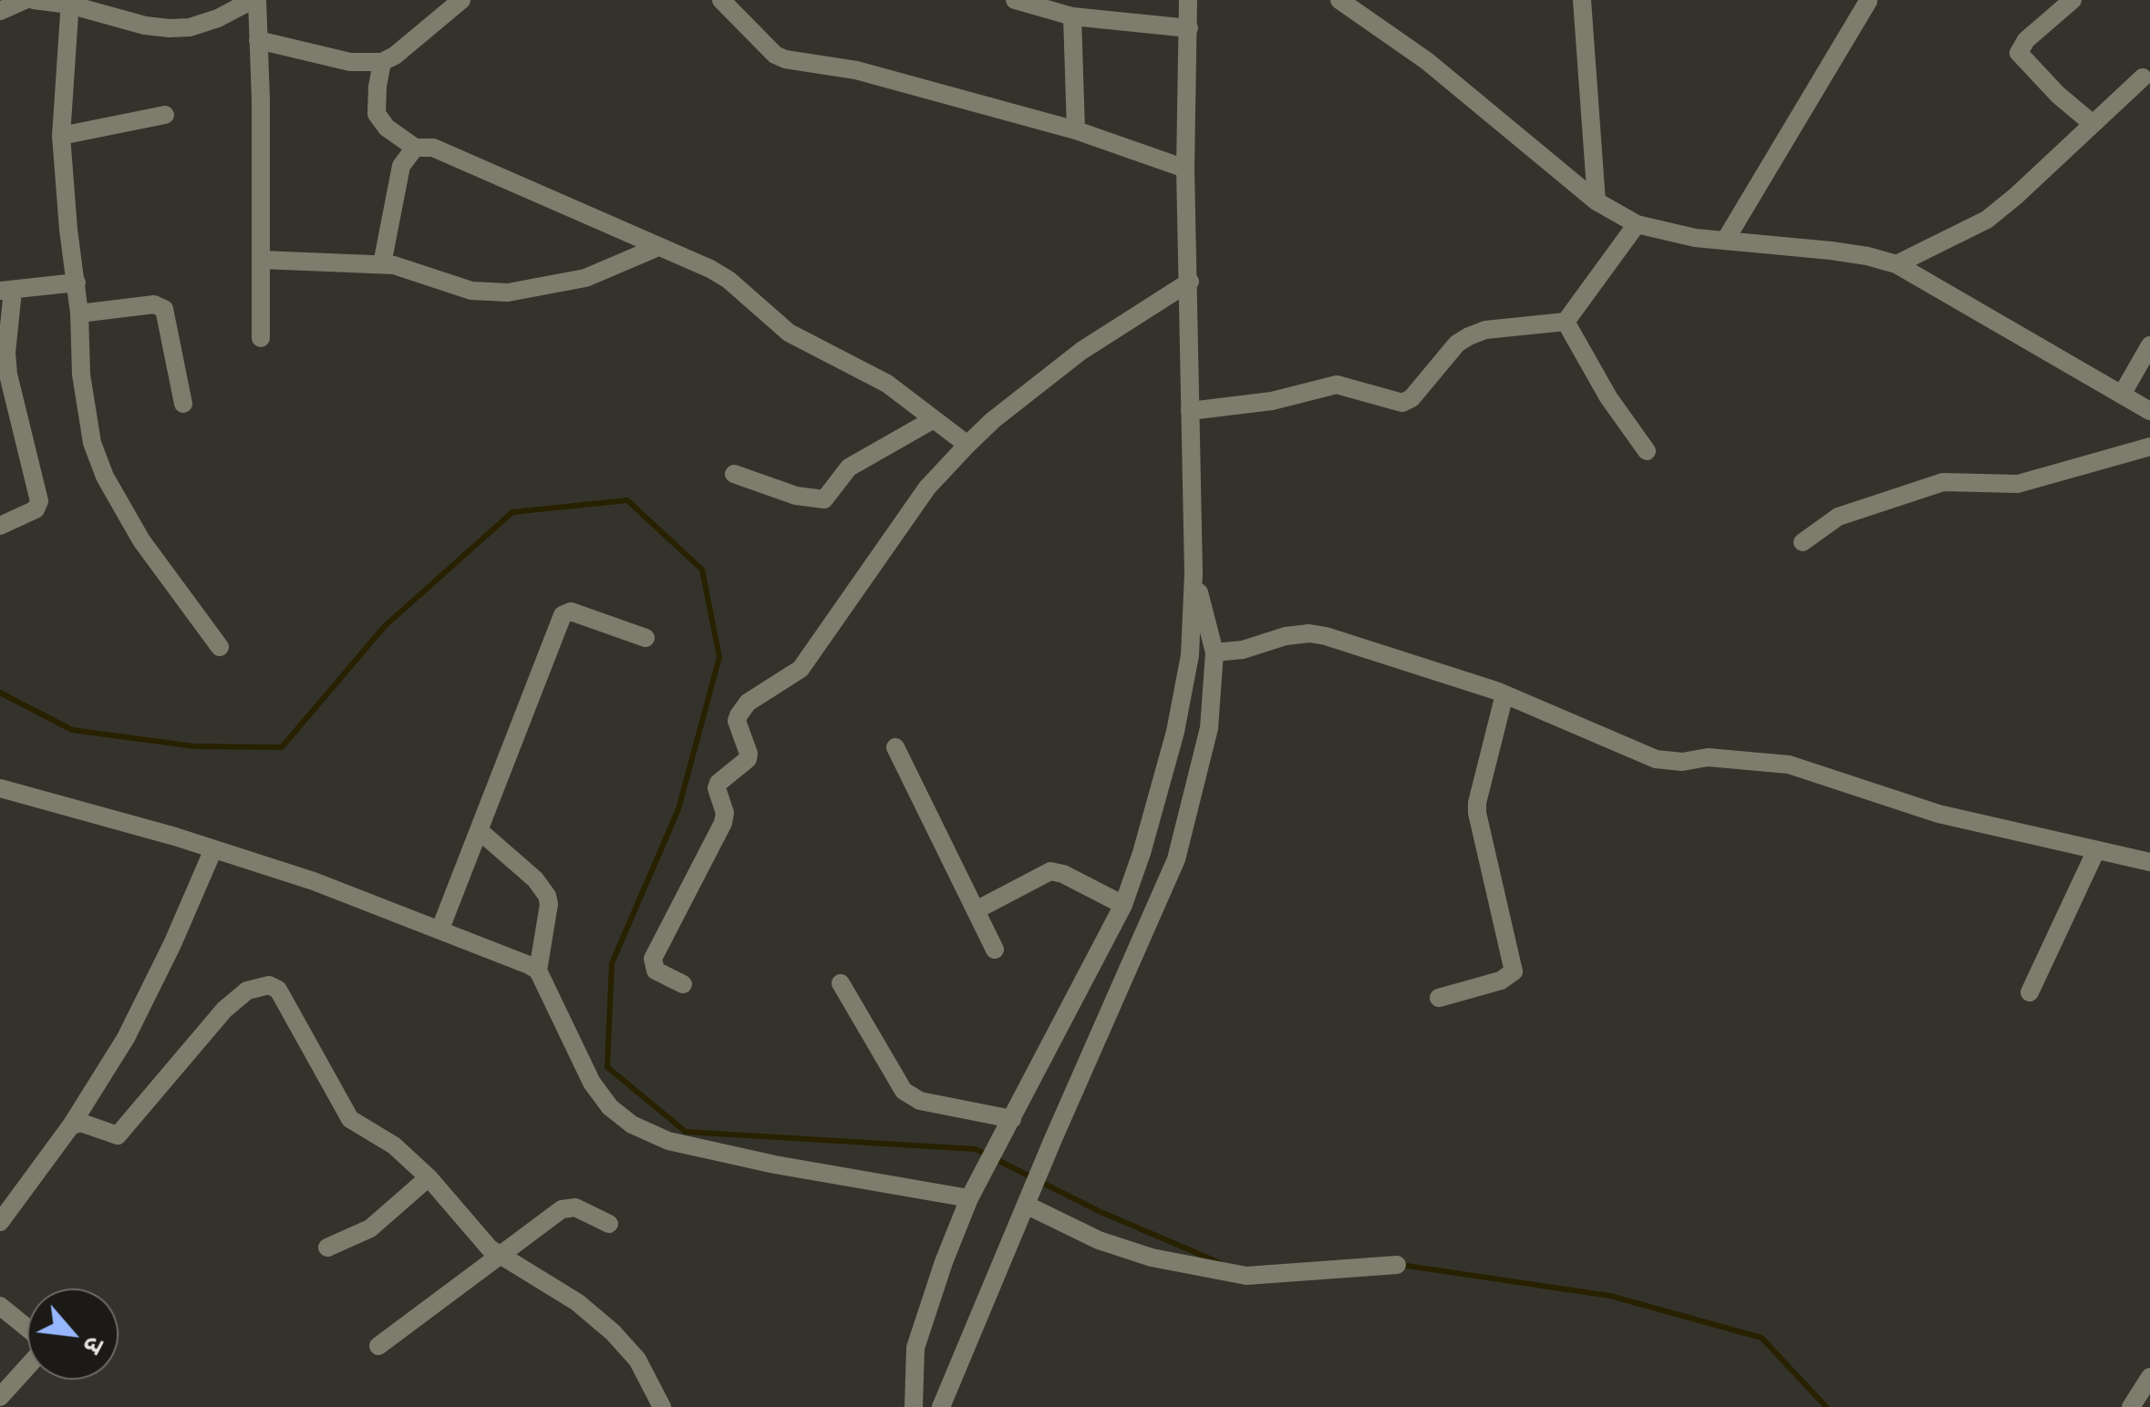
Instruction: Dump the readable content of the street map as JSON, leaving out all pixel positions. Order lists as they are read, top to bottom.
{
  "north": "bottom right"
}
